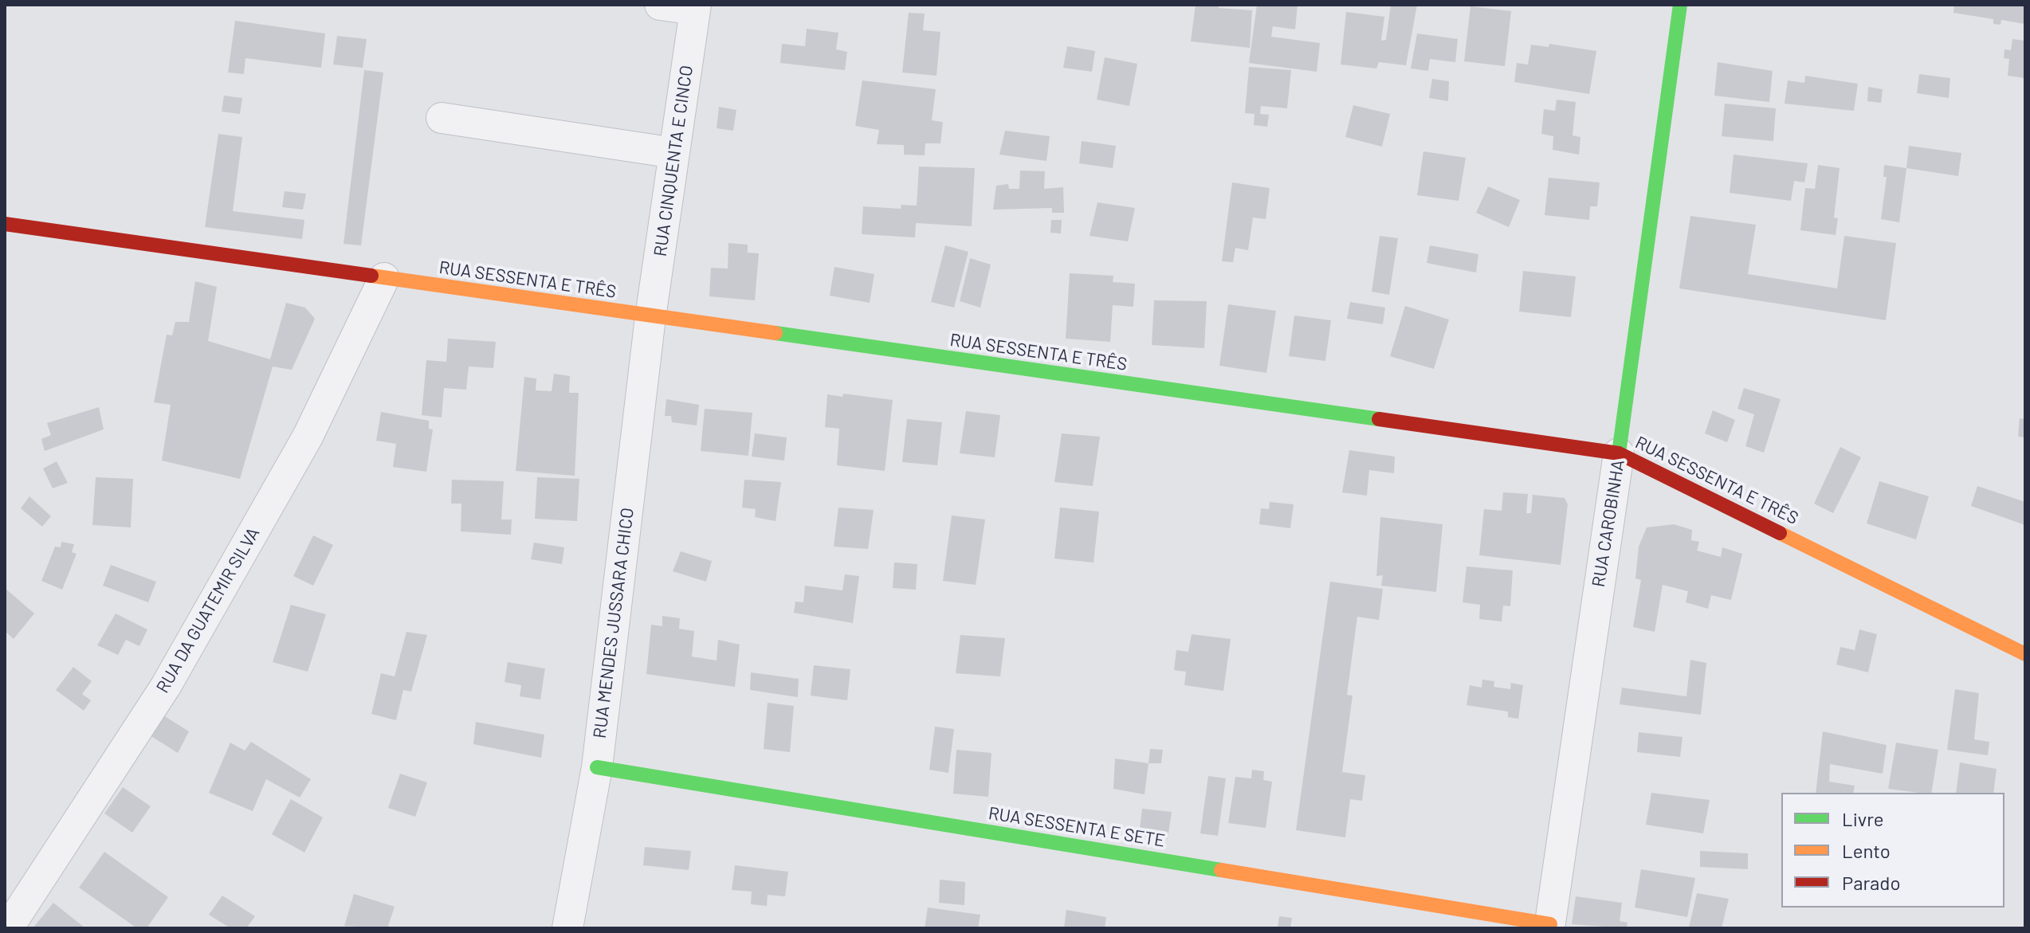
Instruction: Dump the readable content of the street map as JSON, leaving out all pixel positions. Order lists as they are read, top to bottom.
{
  "streets": {
    "street": [
      "RUA CINQUENTA E CINCO",
      "RUA SESSENTA E TRÊS",
      "RUA CAROBINHA",
      "RUA DA GUATEMIR SILVA",
      "RUA MENDES JUSSARA CHICO",
      "RUA SESSENTA E SETE"
    ]
  },
  "crossings": [
    ["RUA CINQUENTA E CINCO", "RUA SESSENTA E TRÊS"],
    ["RUA CINQUENTA E CINCO", "RUA MENDES JUSSARA CHICO"],
    ["RUA SESSENTA E TRÊS", "RUA CAROBINHA"],
    ["RUA SESSENTA E TRÊS", "RUA DA GUATEMIR SILVA"],
    ["RUA SESSENTA E TRÊS", "RUA MENDES JUSSARA CHICO"],
    ["RUA CAROBINHA", "RUA SESSENTA E SETE"],
    ["RUA MENDES JUSSARA CHICO", "RUA SESSENTA E SETE"]
  ],
  "legend": ["Livre", "Lento", "Parado"]
}
